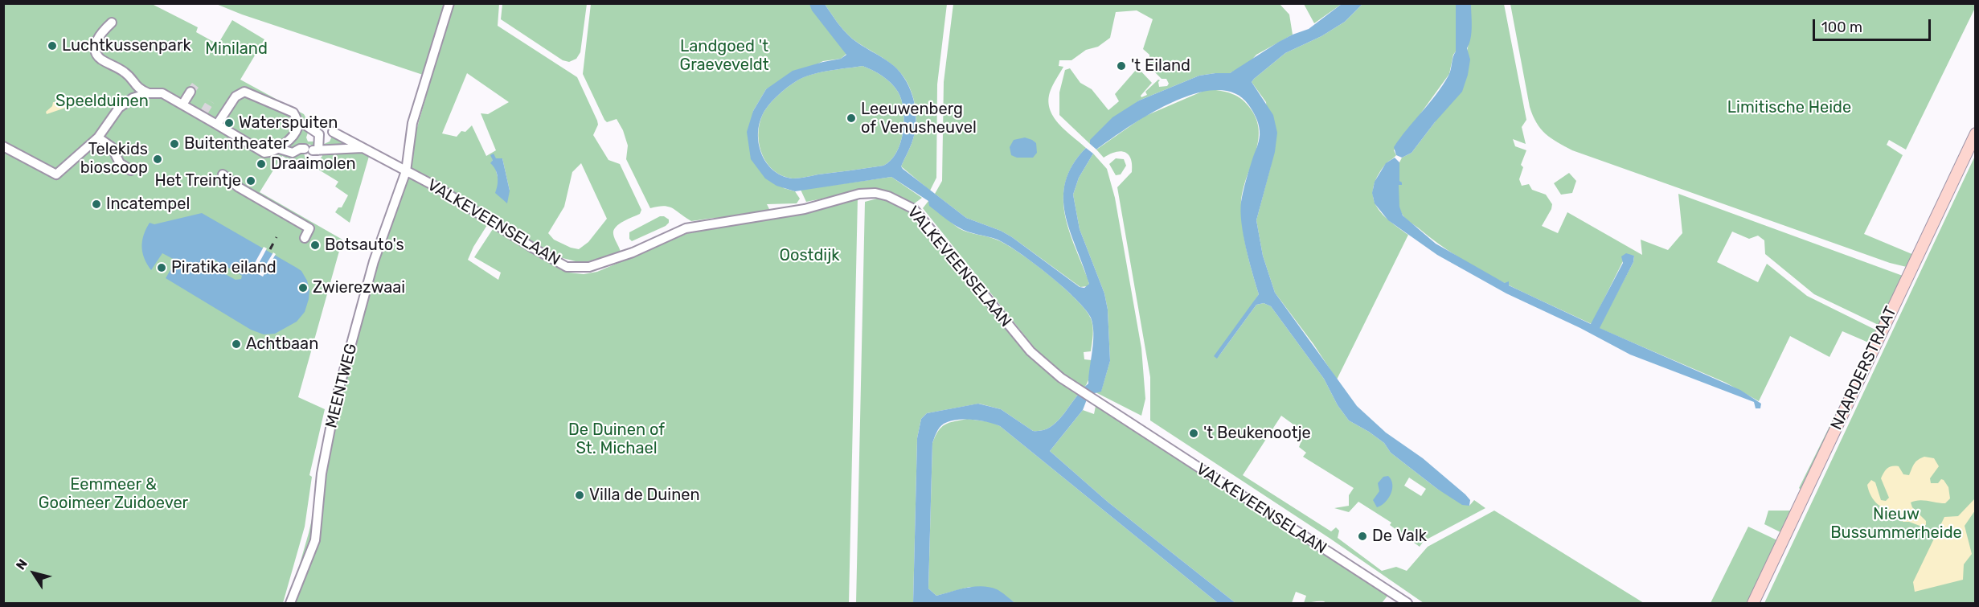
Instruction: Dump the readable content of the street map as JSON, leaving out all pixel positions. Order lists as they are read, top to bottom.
{
  "streets": {
    "street": ["VALKEVEENSELAAN", "NAARDERSTRAAT", "MEENTWEG"]
  },
  "crossings": [
    ["VALKEVEENSELAAN", "MEENTWEG"]
  ],
  "parks": [
    "Landgoed 't Graeveveldt",
    "Miniland",
    "Speelduinen",
    "Limitische Heide",
    "Oostdijk",
    "De Duinen of St. Michael",
    "Eemmeer & Gooimeer Zuidoever",
    "Nieuw Bussummerheide"
  ],
  "places": [
    "Luchtkussenpark",
    "'t Eiland",
    "Leeuwenberg of Venusheuvel",
    "Waterspuiten",
    "Buitentheater",
    "Telekids bioscoop",
    "Draaimolen",
    "Het Treintje",
    "Incatempel",
    "Botsauto's",
    "Piratika eiland",
    "Zwierezwaai",
    "Achtbaan",
    "'t Beukenootje",
    "Villa de Duinen",
    "De Valk"
  ],
  "scale_bar": "100 m",
  "north": "top left"
}
